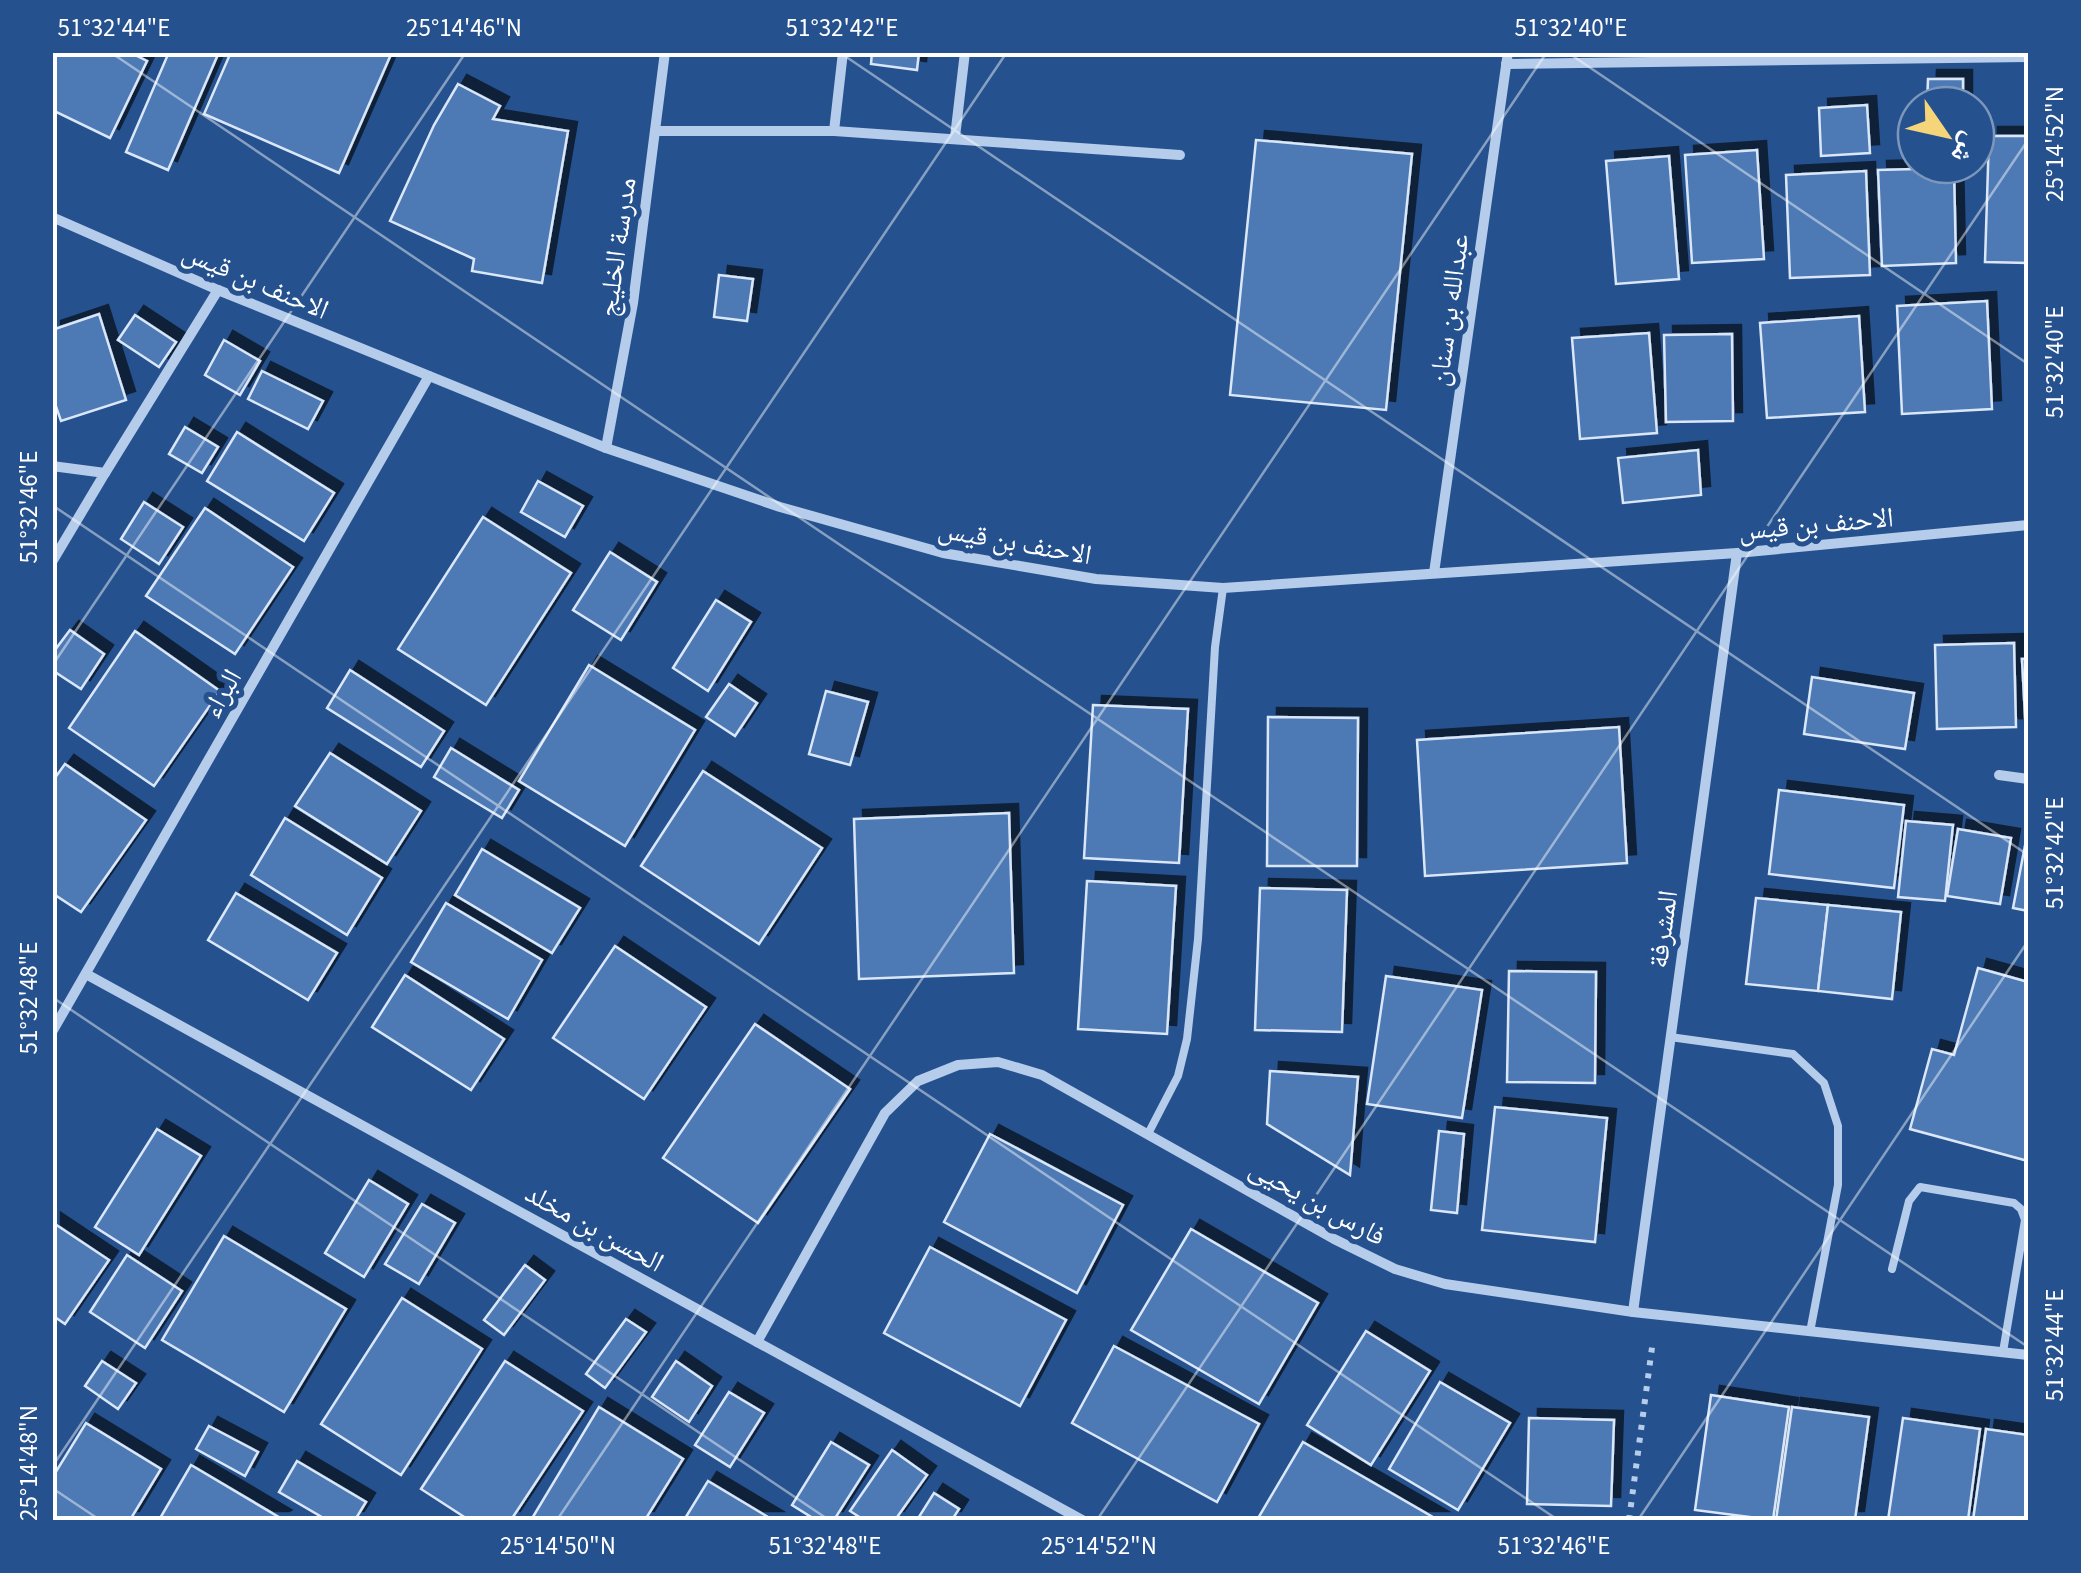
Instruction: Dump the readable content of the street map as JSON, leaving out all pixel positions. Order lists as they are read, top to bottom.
{
  "streets": {
    "street": [
      "مدرسة الخليج",
      "الاحنف بن قيس",
      "عبدالله بن سنان",
      "البراء",
      "المشرفة",
      "فارس بن يحيى",
      "الحسن بن مخلد"
    ]
  },
  "crossings": [
    ["مدرسة الخليج", "الاحنف بن قيس"],
    ["الاحنف بن قيس", "عبدالله بن سنان"],
    ["الاحنف بن قيس", "البراء"],
    ["الاحنف بن قيس", "المشرفة"],
    ["البراء", "الحسن بن مخلد"],
    ["المشرفة", "فارس بن يحيى"],
    ["فارس بن يحيى", "الحسن بن مخلد"]
  ],
  "north": "bottom right",
  "coordinates": [
    "51°32'44\"E",
    "25°14'46\"N",
    "51°32'42\"E",
    "51°32'40\"E",
    "25°14'52\"N",
    "51°32'46\"E",
    "51°32'48\"E",
    "25°14'48\"N",
    "25°14'50\"N"
  ]
}
